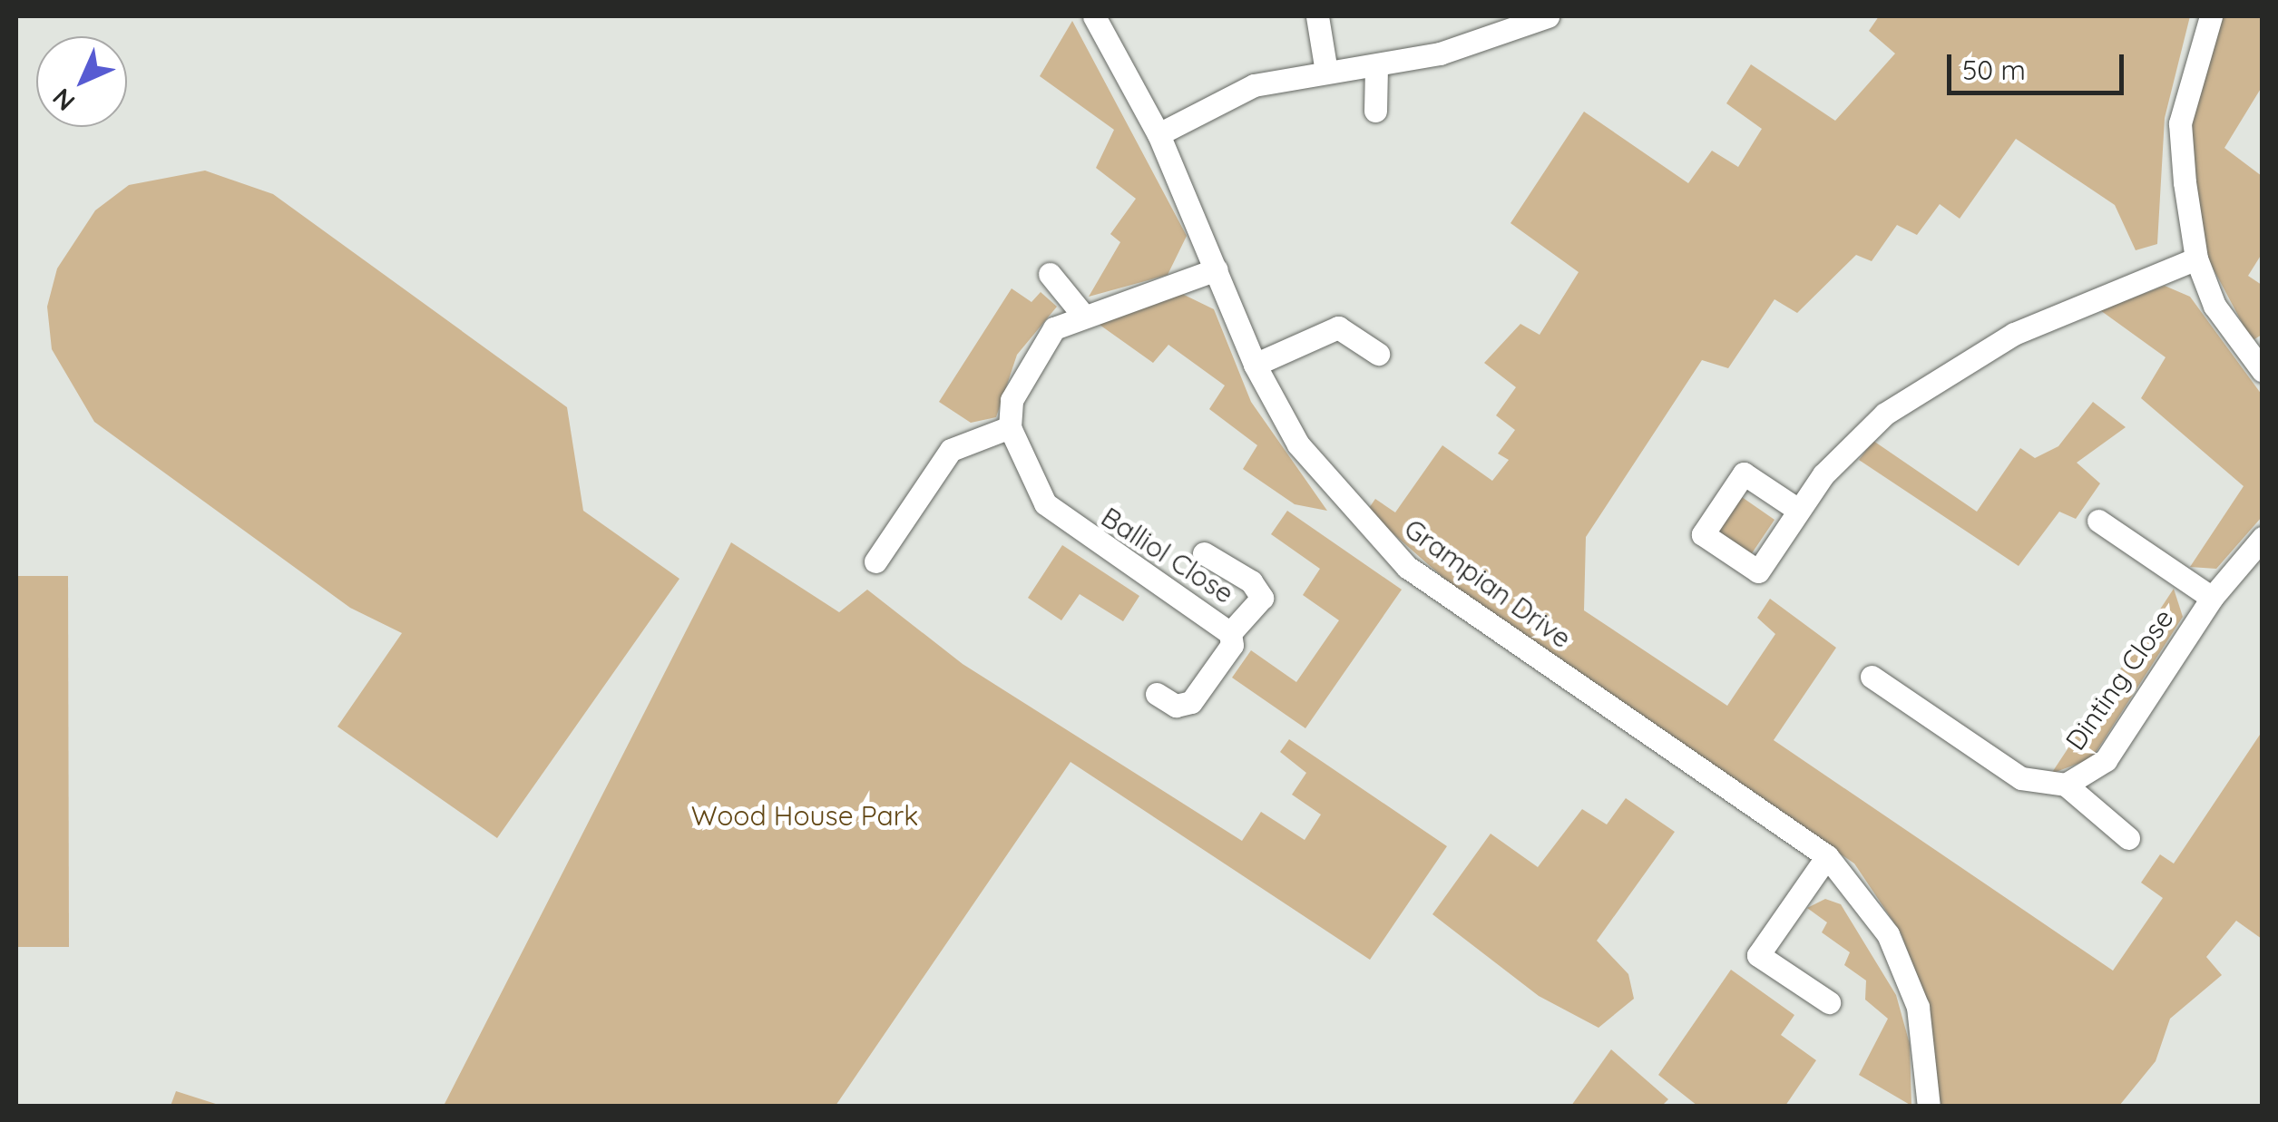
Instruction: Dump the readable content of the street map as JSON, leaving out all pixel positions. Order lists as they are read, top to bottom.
{
  "streets": {
    "street": ["Balliol Close", "Grampian Drive", "Dinting Close"]
  },
  "parks": ["Wood House Park"],
  "scale_bar": "50 m",
  "north": "bottom left"
}
